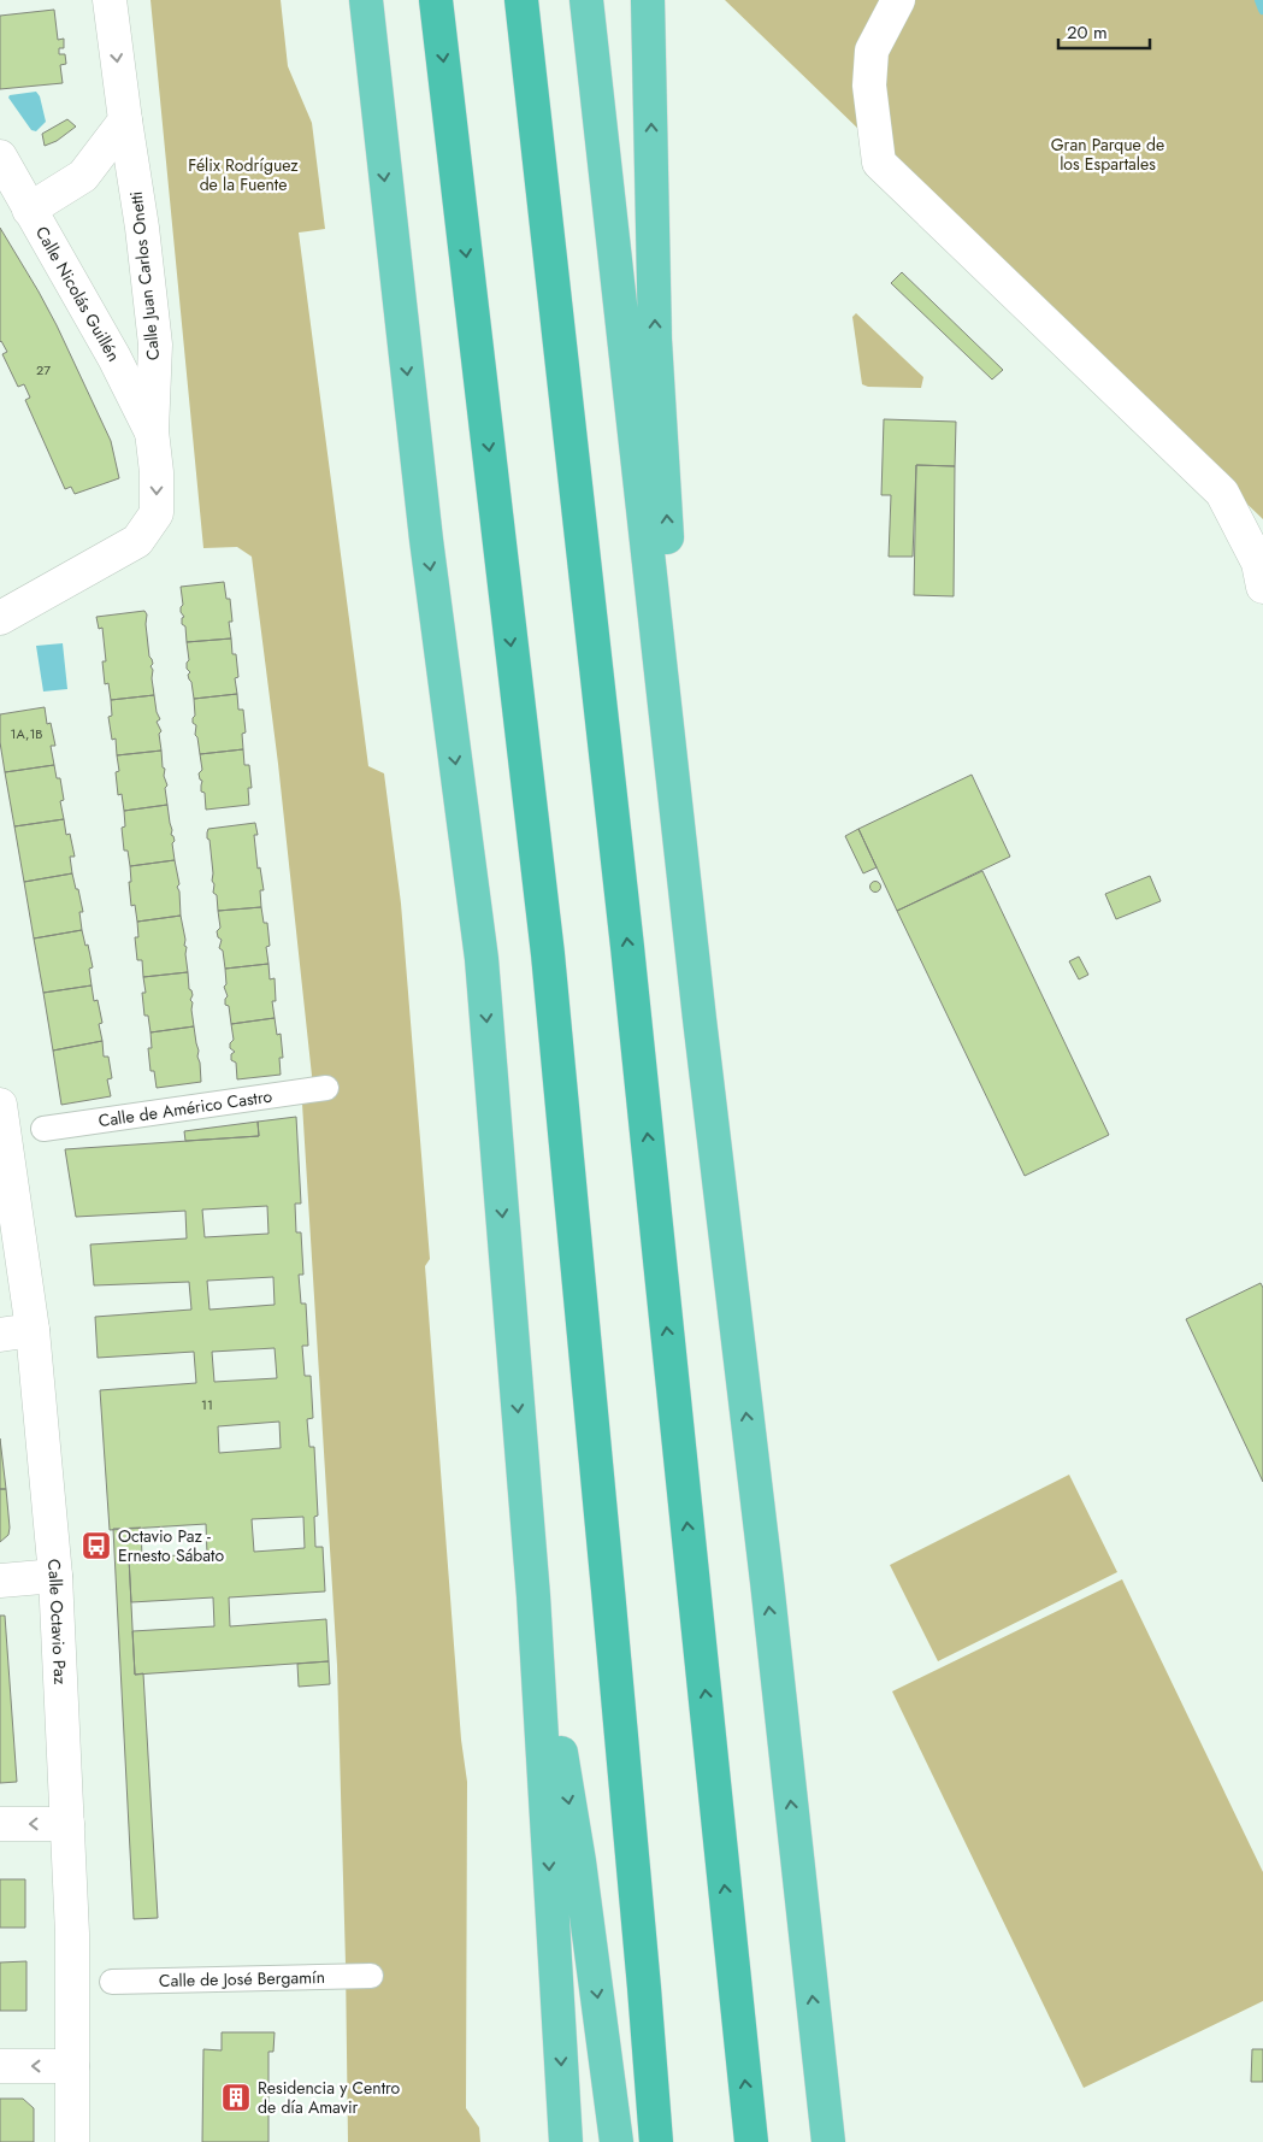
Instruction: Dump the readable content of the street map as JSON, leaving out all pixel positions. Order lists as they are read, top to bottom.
{
  "streets": {
    "street": [
      "Calle Juan Carlos Onetti",
      "Calle Nicolás Guillén",
      "Calle de Américo Castro",
      "Calle Octavio Paz",
      "Calle de José Bergamín"
    ]
  },
  "crossings": [
    ["Calle Juan Carlos Onetti", "Calle Nicolás Guillén"]
  ],
  "parks": ["Gran Parque de los Espartales", "Félix Rodríguez de la Fuente"],
  "places": {
    "bus stop": ["Octavio Paz - Ernesto Sábato"],
    "building": ["Residencia y Centro de día Amavir"]
  },
  "house_numbers": ["27", "1A,1B", "11"],
  "scale_bar": "20 m"
}
